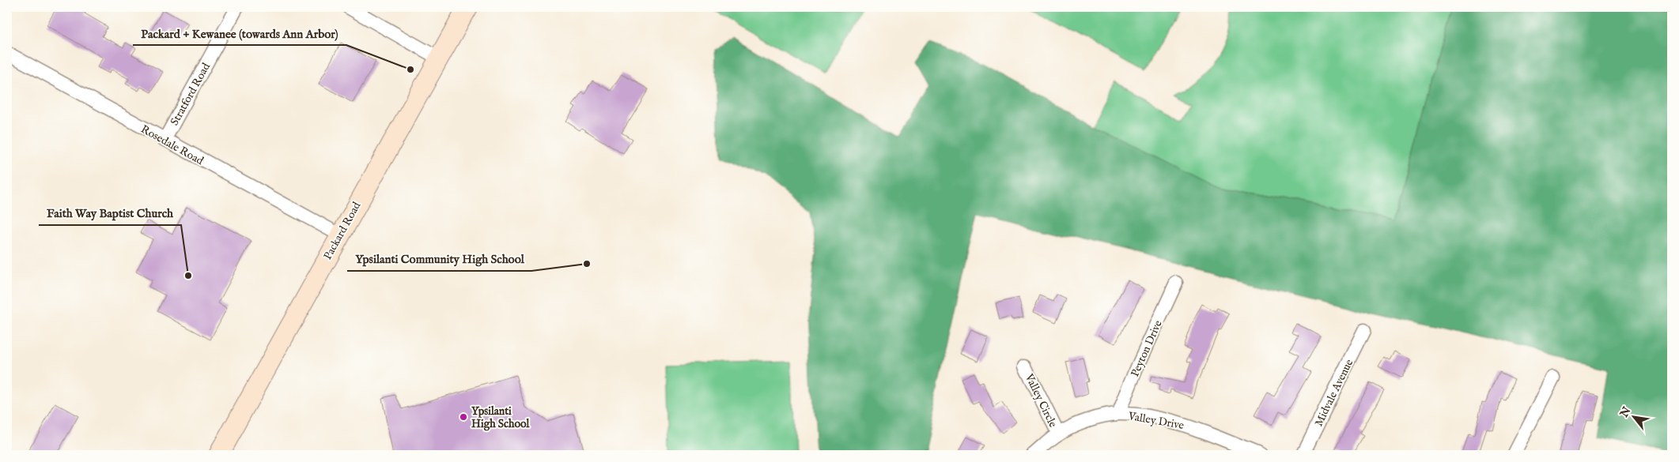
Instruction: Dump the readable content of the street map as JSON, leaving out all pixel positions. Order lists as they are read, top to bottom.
{
  "streets": {
    "main road": ["Packard Road"],
    "street": [
      "Stratford Road",
      "Rosedale Road",
      "Peyton Drive",
      "Midvale Avenue",
      "Valley Circle",
      "Valley Drive"
    ]
  },
  "crossings": [
    ["Stratford Road", "Rosedale Road"],
    ["Rosedale Road", "Packard Road"],
    ["Peyton Drive", "Valley Drive"],
    ["Valley Circle", "Valley Drive"]
  ],
  "places": [
    "Packard + Kewanee (towards Ann Arbor)",
    "Ypsilanti Community High School",
    "Faith Way Baptist Church",
    "Ypsilanti High School"
  ],
  "north": "top left"
}
